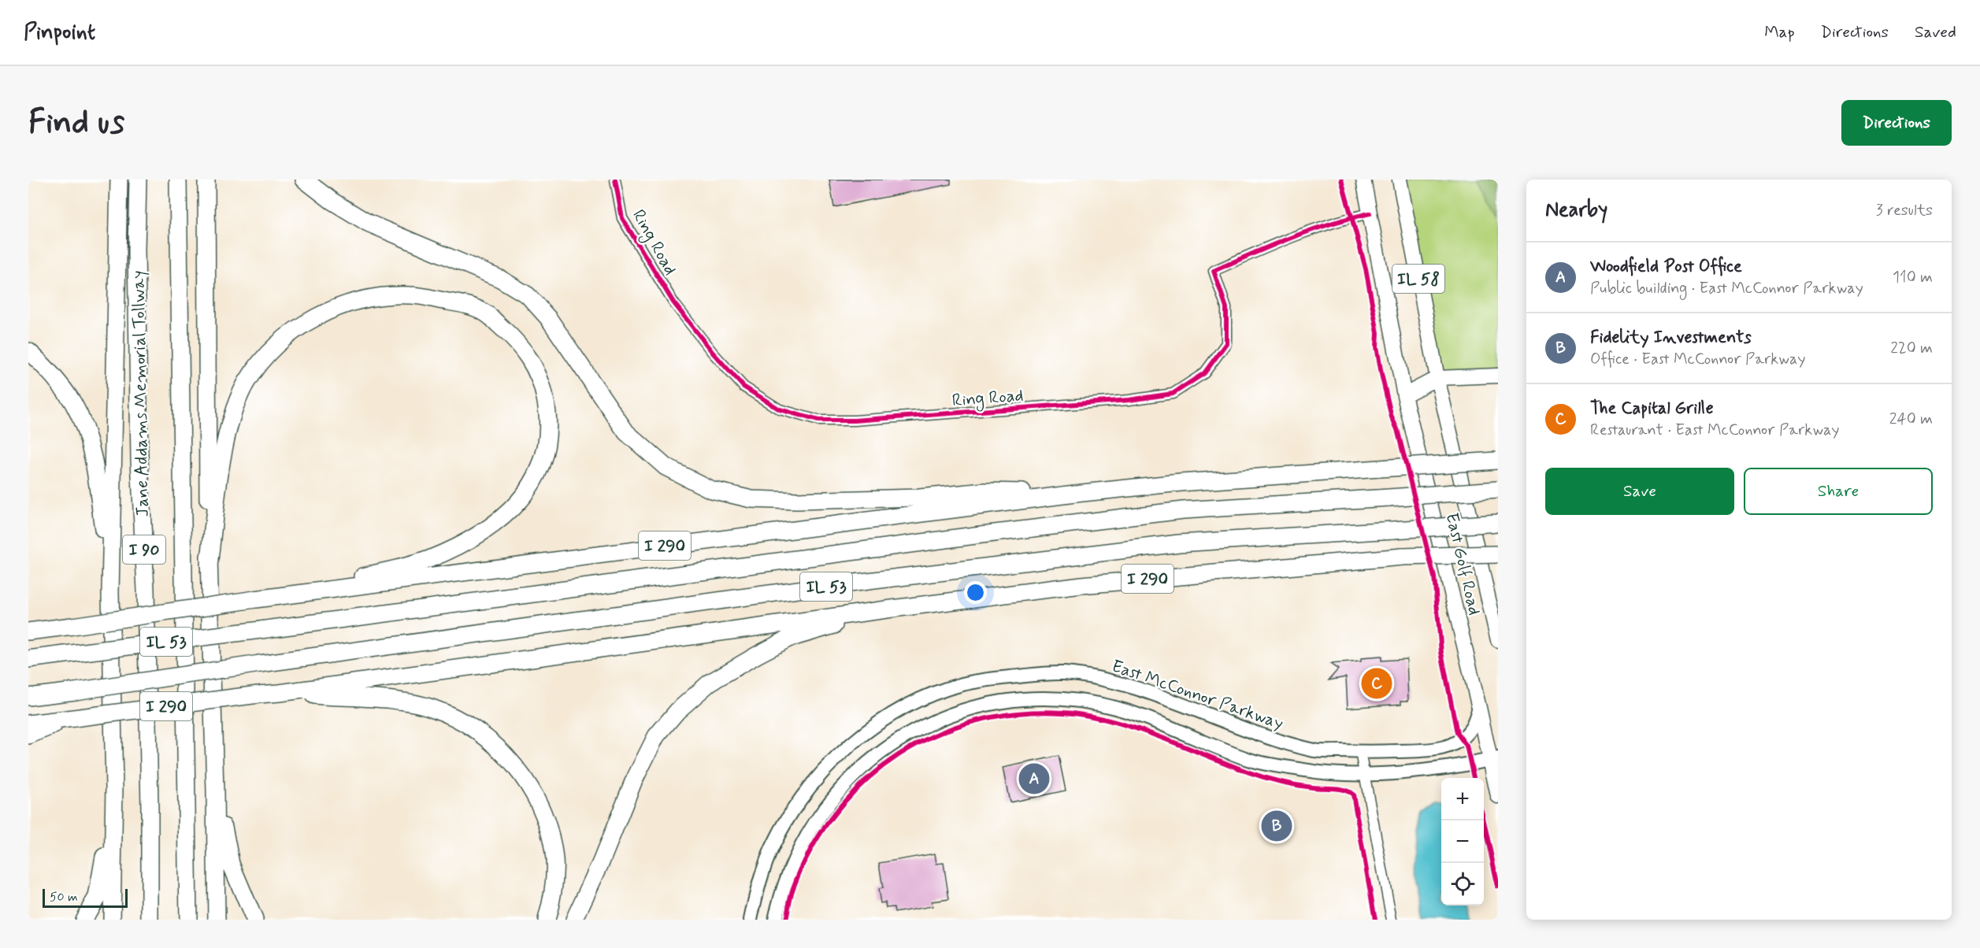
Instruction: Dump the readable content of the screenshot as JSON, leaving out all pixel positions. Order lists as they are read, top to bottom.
{
  "streets": {
    "highway": [
      "Jane Addams Memorial Tollway",
      "I 290",
      "I 90",
      "IL 53"
    ],
    "main road": ["IL 58", "East Golf Road"],
    "street": ["Ring Road", "East McConnor Parkway"]
  },
  "crossings": [
    ["Ring Road", "IL 58"],
    ["IL 58", "East Golf Road"],
    ["East Golf Road", "East McConnor Parkway"]
  ],
  "scale_bar": "50 m",
  "page": {
    "header": "Pinpoint",
    "nav": ["Map", "Directions", "Saved"],
    "buttons": [
      "Directions",
      ["Save", "Share"]
    ],
    "title": "Find us",
    "heading": ["Nearby", "3 results"],
    "list": [
      {
        "mark": "A",
        "name": "Woodfield Post Office",
        "note": "Public building · East McConnor Parkway",
        "value": "110 m"
      },
      {
        "mark": "B",
        "name": "Fidelity Investments",
        "note": "Office · East McConnor Parkway",
        "value": "220 m"
      },
      {
        "mark": "C",
        "name": "The Capital Grille",
        "note": "Restaurant · East McConnor Parkway",
        "value": "240 m"
      }
    ],
    "pins": ["C", "A", "B"],
    "map_buttons": ["+", "−"],
    "scale": "50 m"
  }
}
